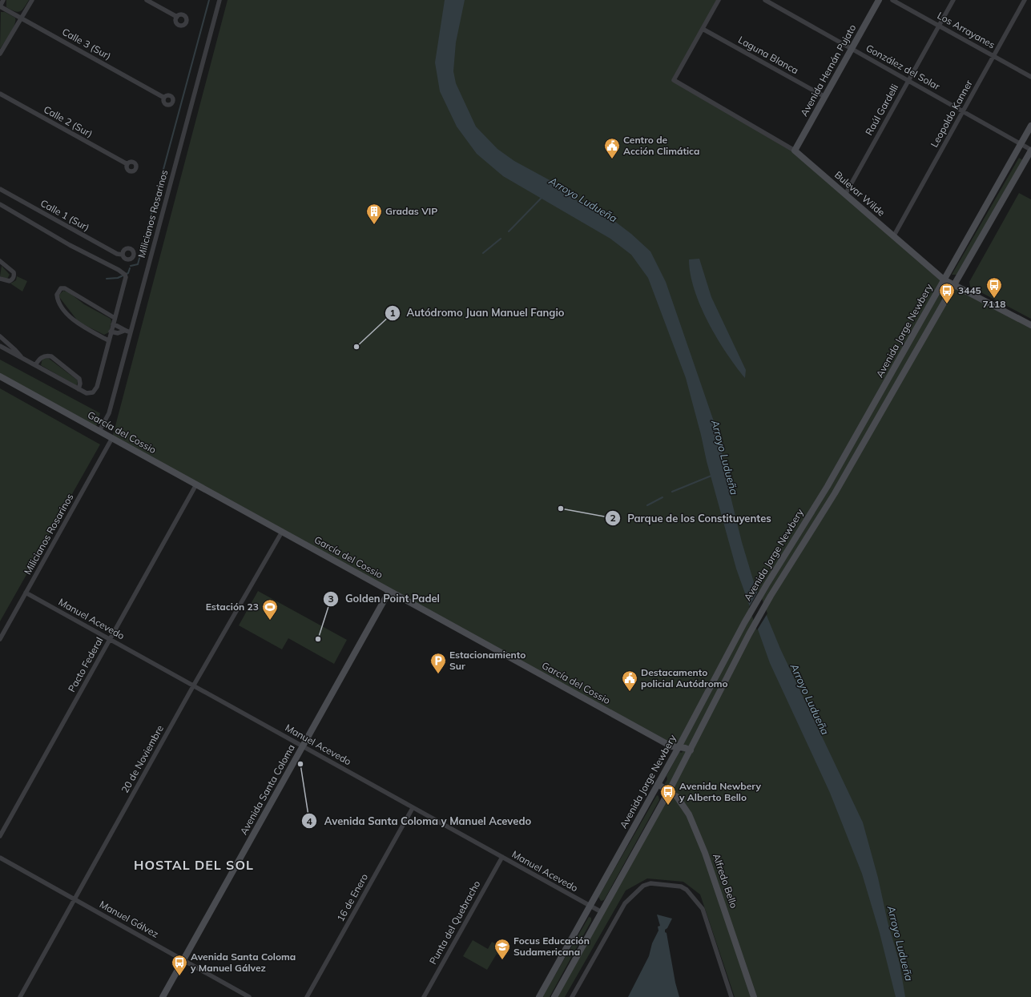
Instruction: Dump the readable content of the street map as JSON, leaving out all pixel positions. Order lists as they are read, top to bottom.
{
  "streets": {
    "main road": [
      "Avenida Hernán Pujato",
      "Bulevar Wilde",
      "Avenida Jorge Newbery",
      "García del Cossio",
      "Avenida Santa Coloma",
      "Alfredo Bello"
    ],
    "street": [
      "Los Arrayanes",
      "Calle 3 (Sur)",
      "Laguna Blanca",
      "González del Solar",
      "Raúl Gardelli",
      "Leopoldo Kanner",
      "Calle 2 (Sur)",
      "Milicianos Rosarinos",
      "Calle 1 (Sur)",
      "Manuel Acevedo",
      "Pacto Federal",
      "20 de Noviembre",
      "16 de Enero",
      "Manuel Gálvez",
      "Punta del Quebracho"
    ]
  },
  "crossings": [
    ["Los Arrayanes", "Raúl Gardelli"],
    ["Los Arrayanes", "Leopoldo Kanner"],
    ["Laguna Blanca", "Avenida Hernán Pujato"],
    ["Laguna Blanca", "Bulevar Wilde"],
    ["González del Solar", "Avenida Hernán Pujato"],
    ["González del Solar", "Raúl Gardelli"],
    ["González del Solar", "Leopoldo Kanner"],
    ["González del Solar", "Avenida Jorge Newbery"],
    ["Avenida Hernán Pujato", "Bulevar Wilde"],
    ["Raúl Gardelli", "Bulevar Wilde"],
    ["Leopoldo Kanner", "Bulevar Wilde"],
    ["Bulevar Wilde", "Avenida Jorge Newbery"],
    ["Milicianos Rosarinos", "García del Cossio"],
    ["Milicianos Rosarinos", "Manuel Acevedo"],
    ["Avenida Jorge Newbery", "García del Cossio"],
    ["Avenida Jorge Newbery", "Manuel Acevedo"],
    ["Avenida Jorge Newbery", "Alfredo Bello"],
    ["García del Cossio", "Pacto Federal"],
    ["García del Cossio", "20 de Noviembre"],
    ["García del Cossio", "Avenida Santa Coloma"],
    ["Manuel Acevedo", "Pacto Federal"],
    ["Manuel Acevedo", "20 de Noviembre"],
    ["Manuel Acevedo", "Avenida Santa Coloma"],
    ["Manuel Acevedo", "16 de Enero"],
    ["Manuel Acevedo", "Punta del Quebracho"],
    ["20 de Noviembre", "Manuel Gálvez"],
    ["Avenida Santa Coloma", "Manuel Gálvez"]
  ],
  "districts": ["HOSTAL DEL SOL"],
  "water": ["Arroyo Ludueña"],
  "places": {
    "public building": ["Centro de Acción Climática", "Destacamento policial Autódromo"],
    "building": ["Gradas VIP"],
    "bus stop": [
      "7118",
      "3445",
      "Avenida Newbery y Alberto Bello",
      "Avenida Santa Coloma y Manuel Gálvez"
    ],
    "other": [
      "Autódromo Juan Manuel Fangio",
      "Parque de los Constituyentes",
      "Golden Point Padel",
      "Avenida Santa Coloma y Manuel Acevedo"
    ],
    "sports": ["Estación 23"],
    "parking": ["Estacionamiento Sur"],
    "school or university": ["Focus Educación Sudamericana"]
  }
}
